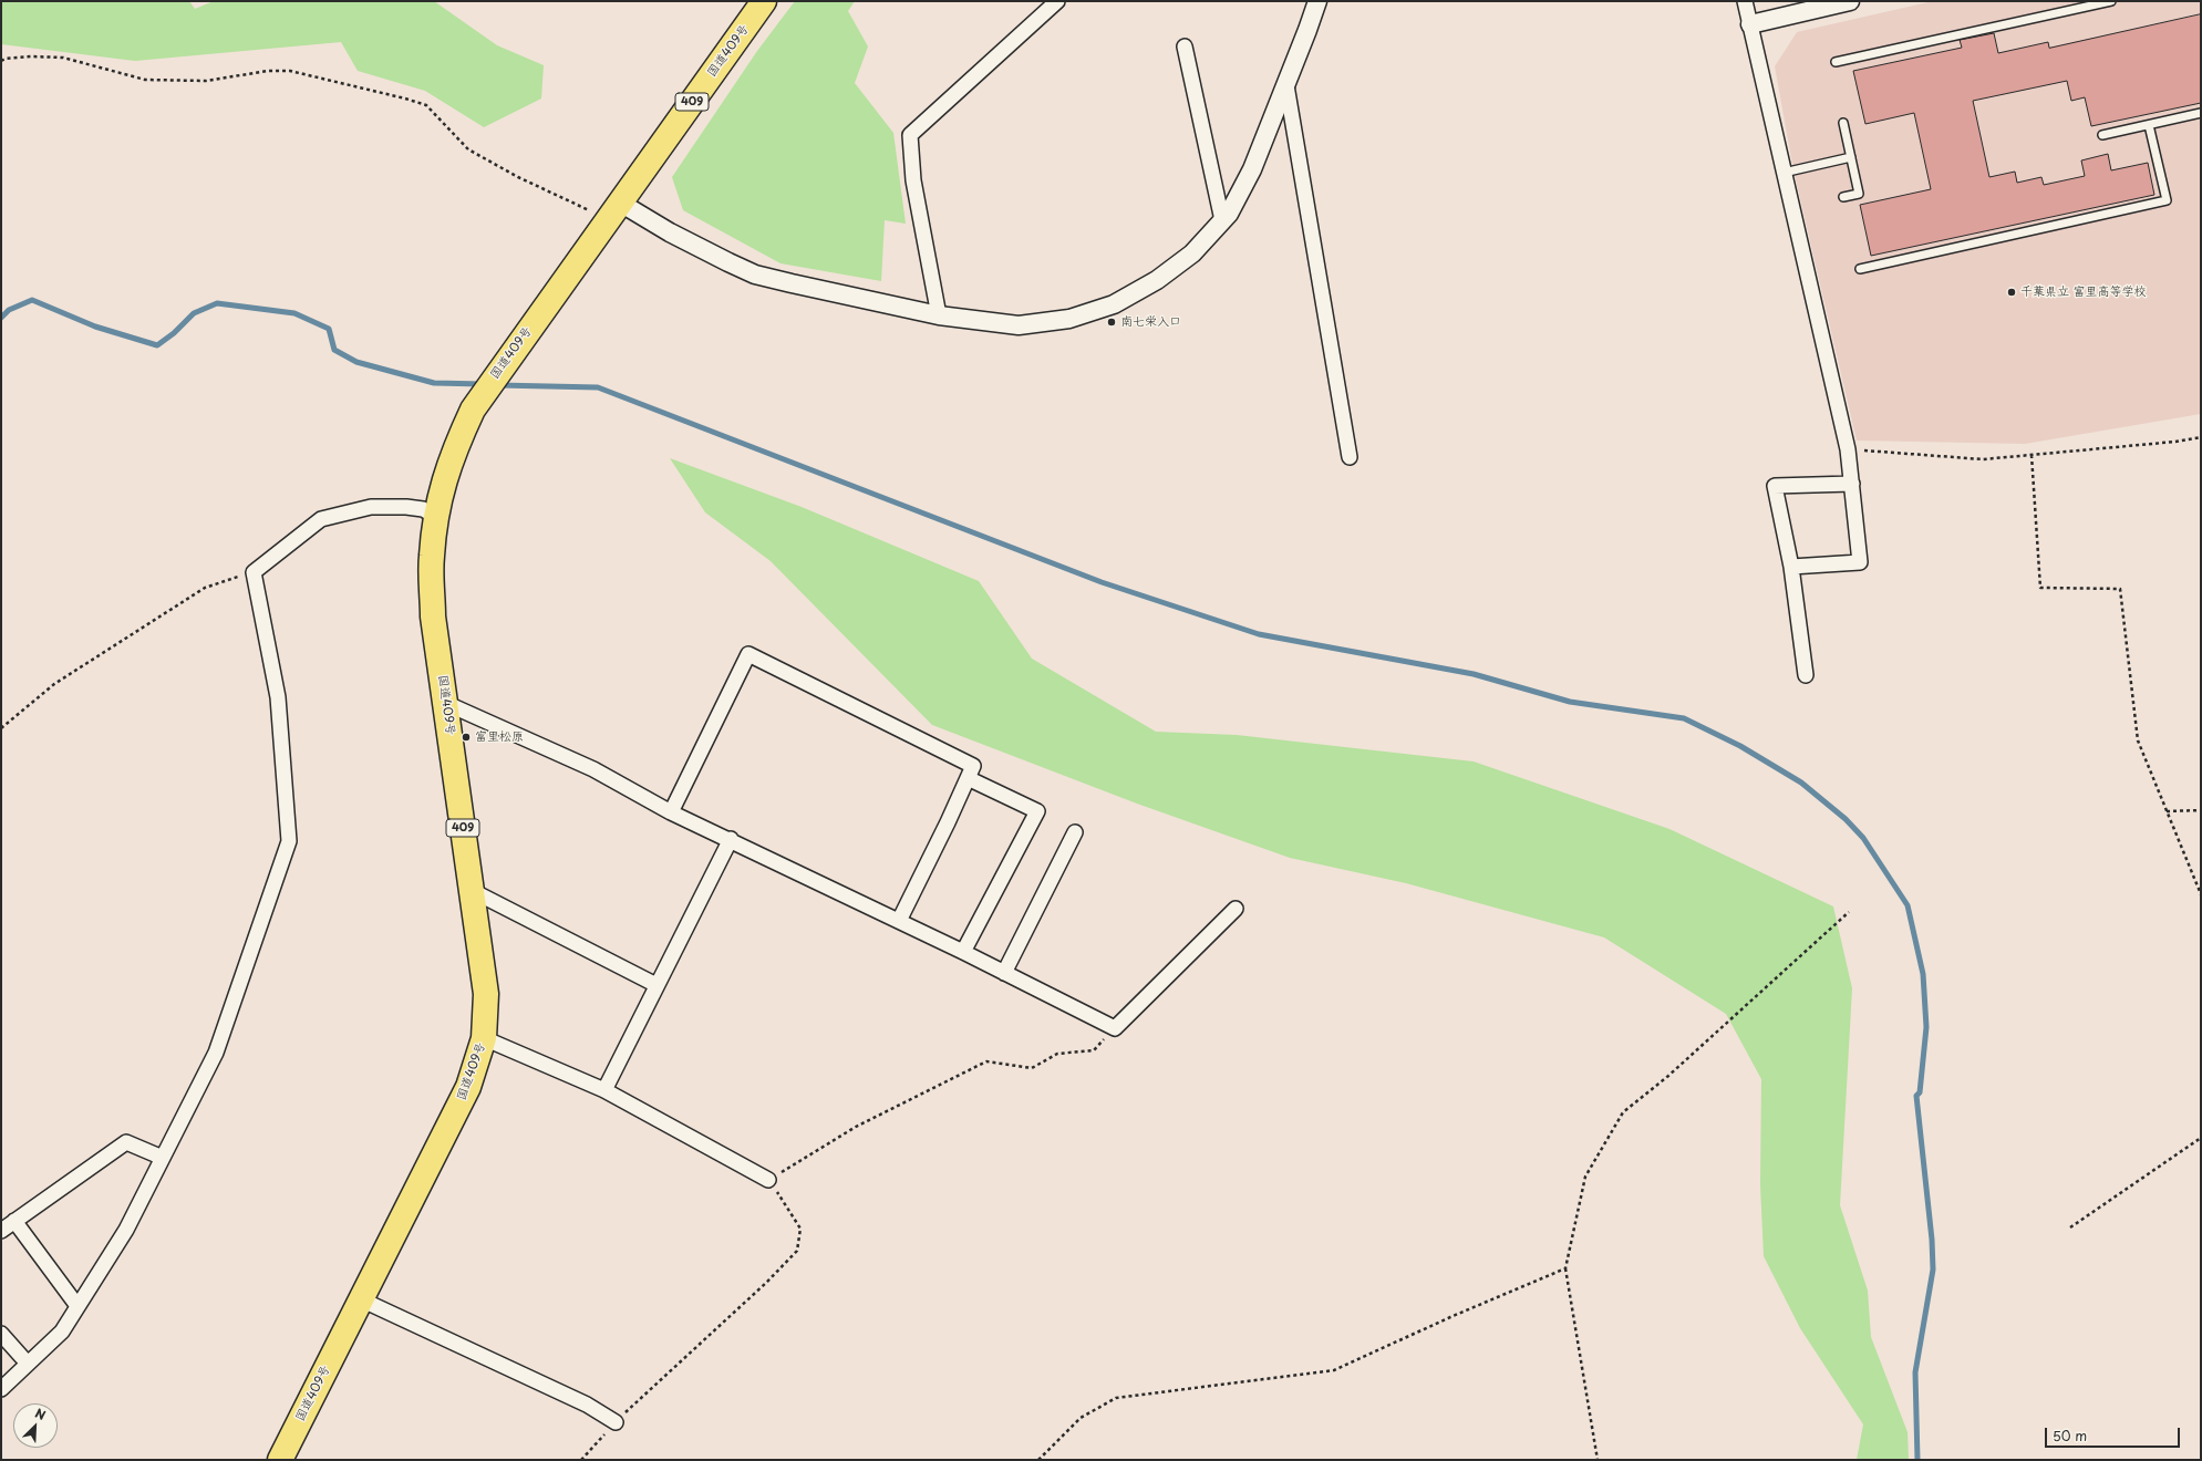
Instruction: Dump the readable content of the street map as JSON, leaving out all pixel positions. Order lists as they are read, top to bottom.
{
  "streets": {
    "highway": ["国道409号", "409"]
  },
  "places": ["千葉県立 富里高等学校", "南七栄入口", "富里松原"],
  "scale_bar": "50 m",
  "north": "top right"
}
